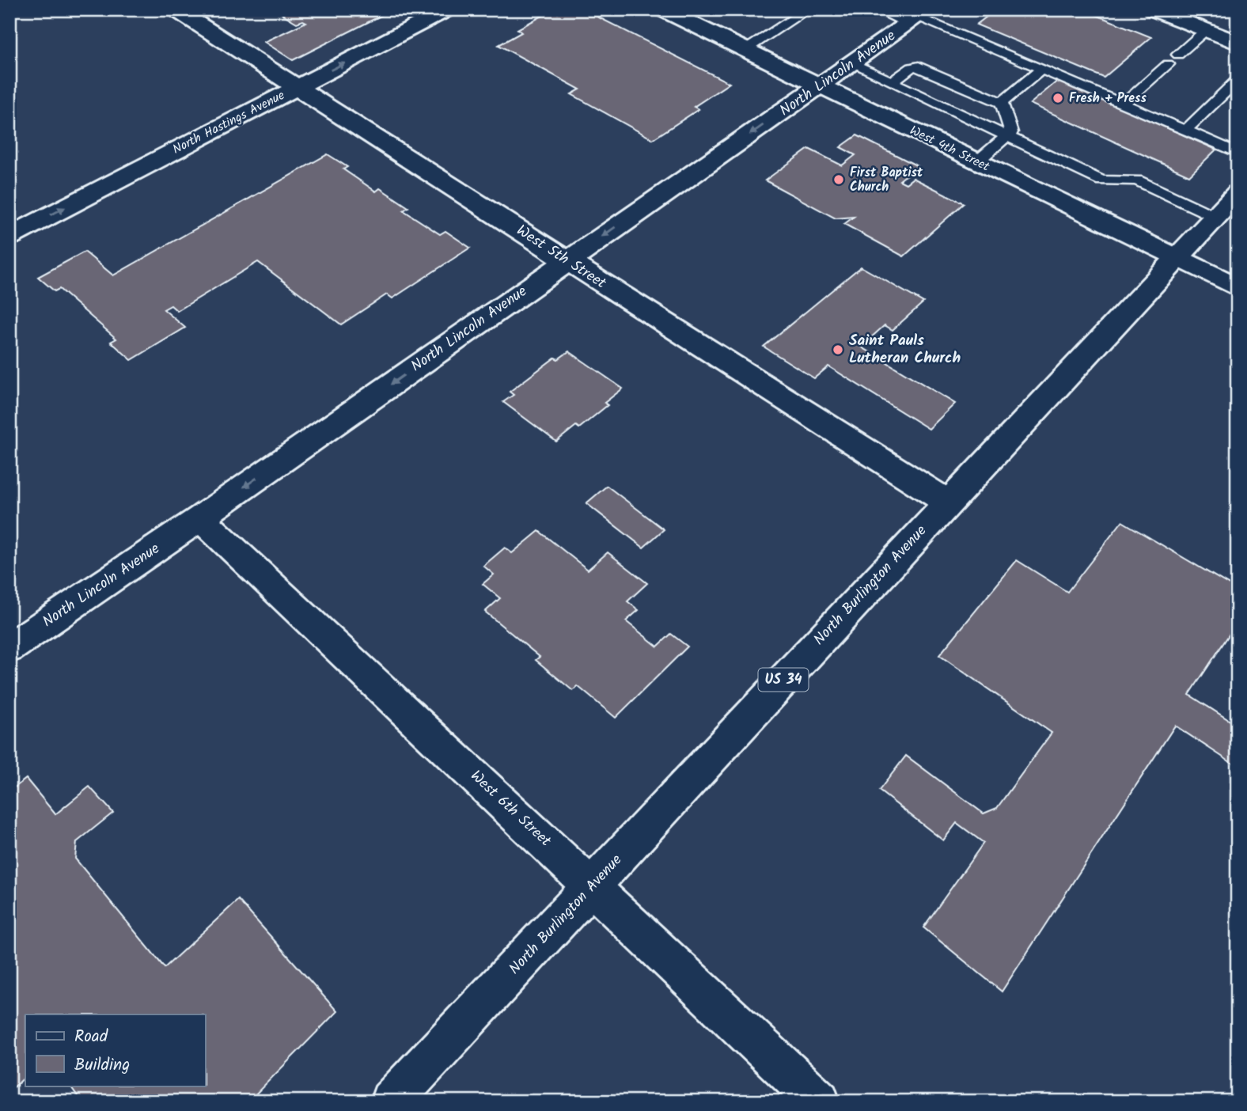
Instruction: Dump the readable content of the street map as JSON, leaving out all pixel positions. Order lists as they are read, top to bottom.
{
  "streets": {
    "main road": [
      "North Lincoln Avenue",
      "North Hastings Avenue",
      "West 4th Street",
      "West 5th Street",
      "North Burlington Avenue",
      "US 34",
      "West 6th Street"
    ]
  },
  "crossings": [
    ["North Lincoln Avenue", "West 4th Street"],
    ["North Lincoln Avenue", "West 5th Street"],
    ["North Lincoln Avenue", "West 6th Street"],
    ["North Hastings Avenue", "West 5th Street"],
    ["West 4th Street", "North Burlington Avenue"],
    ["West 5th Street", "North Burlington Avenue"],
    ["North Burlington Avenue", "West 6th Street"]
  ],
  "one_way": ["North Lincoln Avenue", "North Hastings Avenue"],
  "places": ["Fresh + Press", "First Baptist Church", "Saint Pauls Lutheran Church"],
  "legend": ["Road", "Building"]
}
